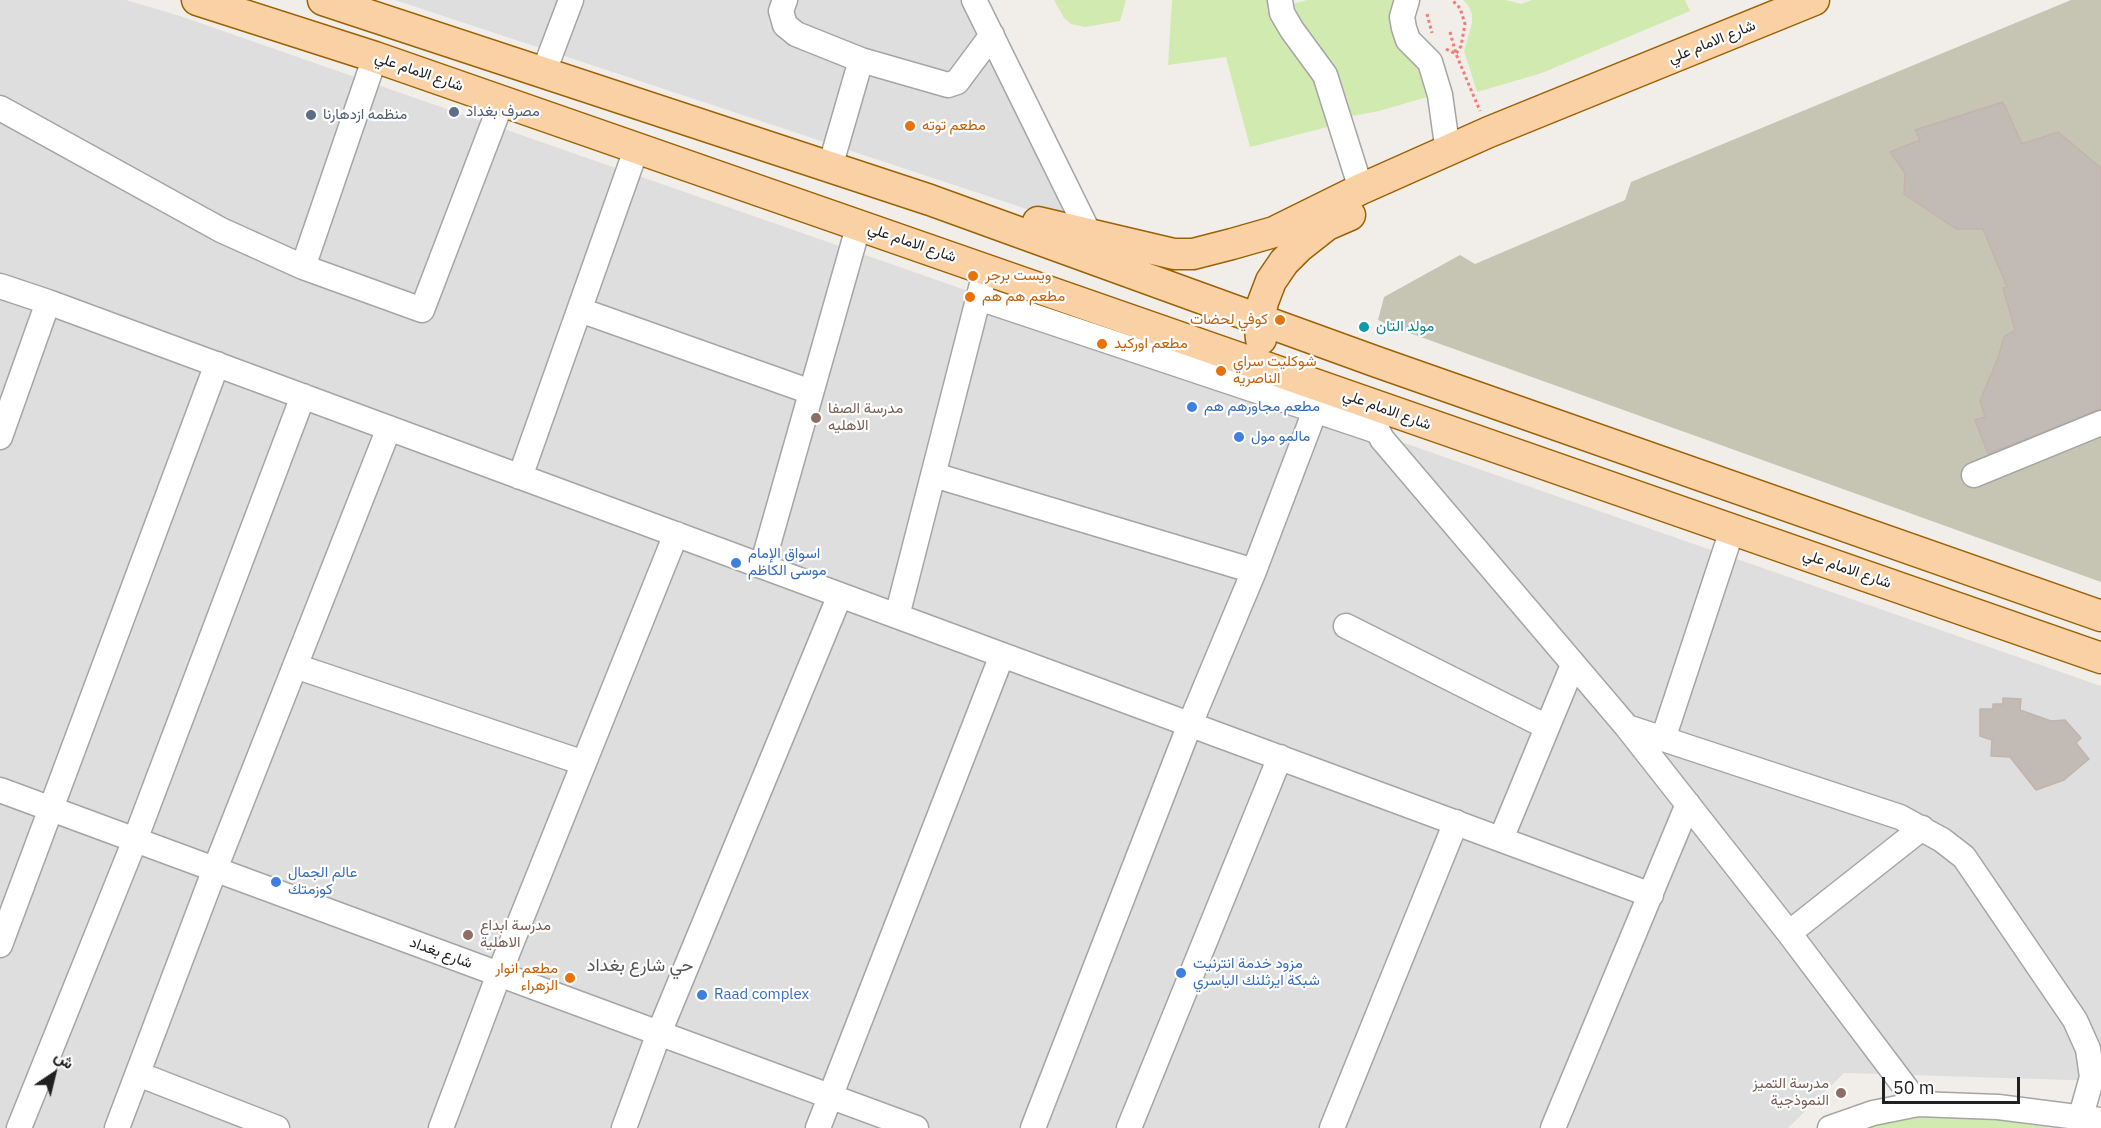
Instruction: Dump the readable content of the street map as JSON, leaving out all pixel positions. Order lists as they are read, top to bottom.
{
  "streets": {
    "main road": ["شارع الامام علي"],
    "street": ["شارع بغداد"]
  },
  "districts": ["حي شارع بغداد"],
  "places": [
    "مصرف بغداد",
    "منظمه ازدهارنا",
    "مطعم توته",
    "ويست برجر",
    "مطعم هم هم",
    "كوفي لحضات",
    "مولد التان",
    "مطعم اوركيد",
    "شوكليت سراي الناصريه",
    "مطعم مجاورهم هم",
    "مدرسة الصفا الاهليه",
    "مالمو مول",
    "اسواق الإمام موسى الكاظم",
    "عالم الجمال كوزمتك",
    "مدرسة ابداع الاهلية",
    "مزود خدمة انترنيت شبكة ايرثلنك الياسري",
    "مطعم انوار الزهراء",
    "Raad complex",
    "مدرسة التميز النموذجية"
  ],
  "scale_bar": "50 m",
  "north": "top right"
}
